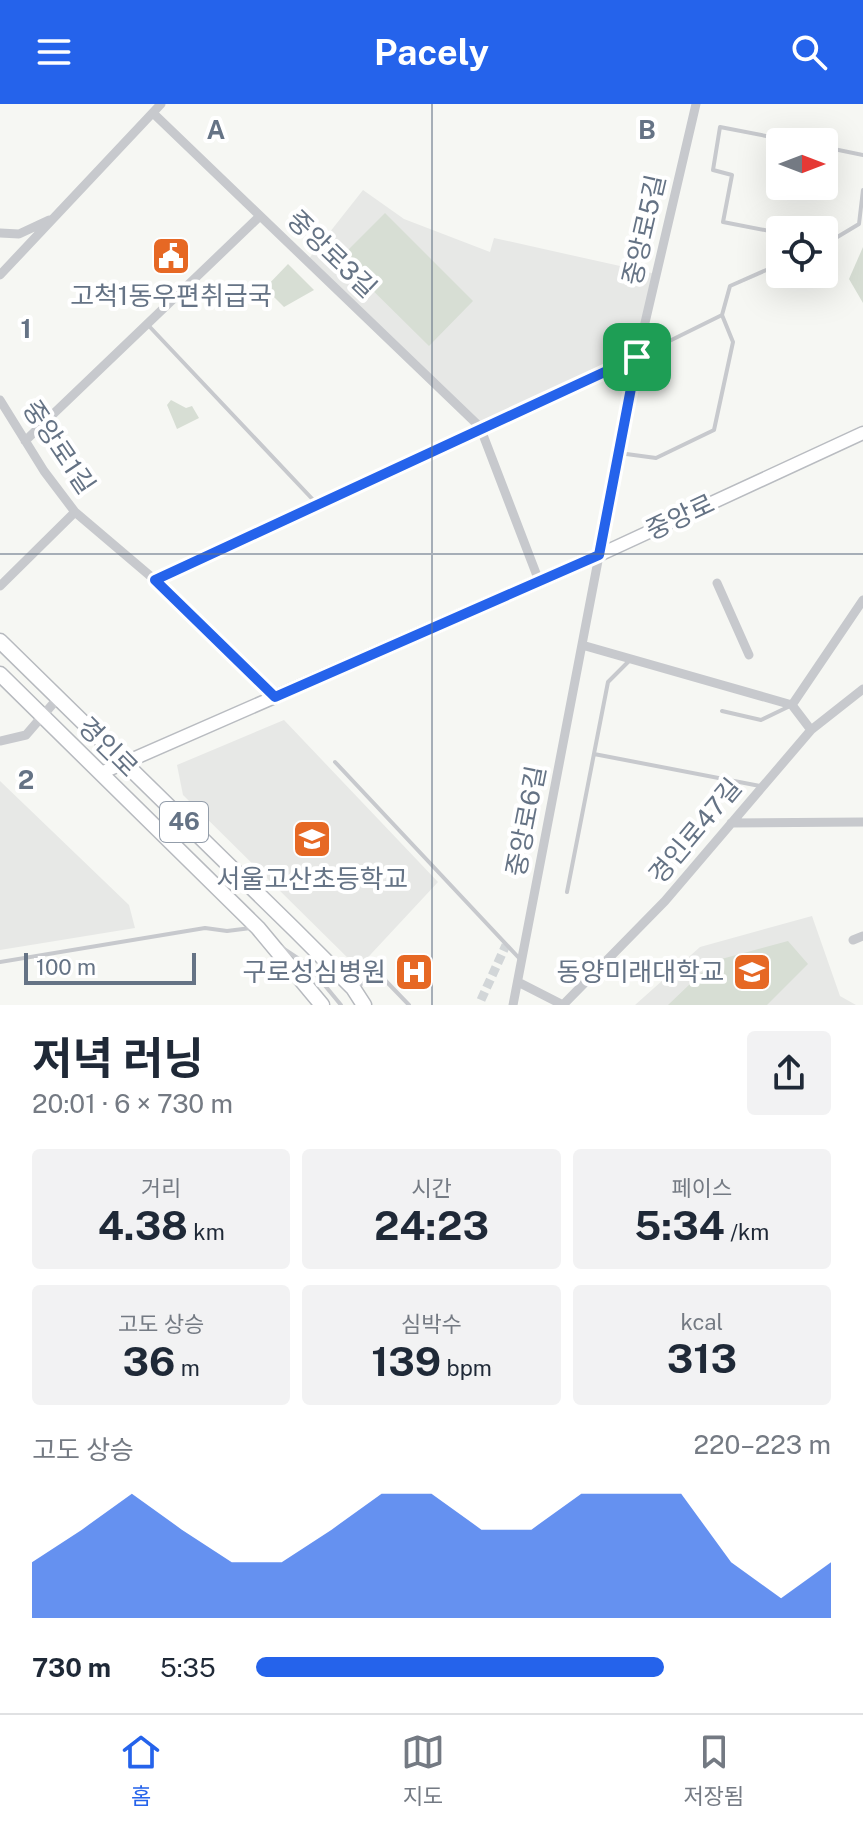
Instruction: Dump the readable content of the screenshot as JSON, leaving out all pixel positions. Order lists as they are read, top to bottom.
{
  "streets": {
    "main road": ["중앙로", "경인로", "46"],
    "street": [
      "중앙로5길",
      "중앙로3길",
      "중앙로1길",
      "중앙로6길",
      "경인로47길"
    ]
  },
  "crossings": [
    ["중앙로5길", "중앙로"],
    ["중앙로5길", "중앙로6길"],
    ["중앙로3길", "중앙로"],
    ["중앙로1길", "중앙로"],
    ["중앙로", "경인로"],
    ["중앙로", "중앙로6길"]
  ],
  "places": {
    "public building": ["고척1동우편취급국"],
    "school or university": ["서울고산초등학교", "동양미래대학교"],
    "hospital": ["구로성심병원"]
  },
  "scale_bar": "100 m",
  "north": "right",
  "page": {
    "header": "Pacely",
    "scale": "100 m",
    "heading": ["저녁 러닝", "20:01 · 6 × 730 m"],
    "stats": [
      ["거리", "4.38 km"],
      ["시간", "24:23"],
      ["페이스", "5:34 /km"],
      ["고도 상승", "36 m"],
      ["심박수", "139 bpm"],
      ["kcal", "313"]
    ],
    "chart": ["고도 상승", "220–223 m"],
    "list": [
      {
        "name": "730 m",
        "note": "5:35"
      }
    ],
    "tabs": ["홈", "지도", "저장됨"]
  },
  "grid": {
    "columns": ["A", "B"],
    "rows": ["1", "2"]
  }
}
